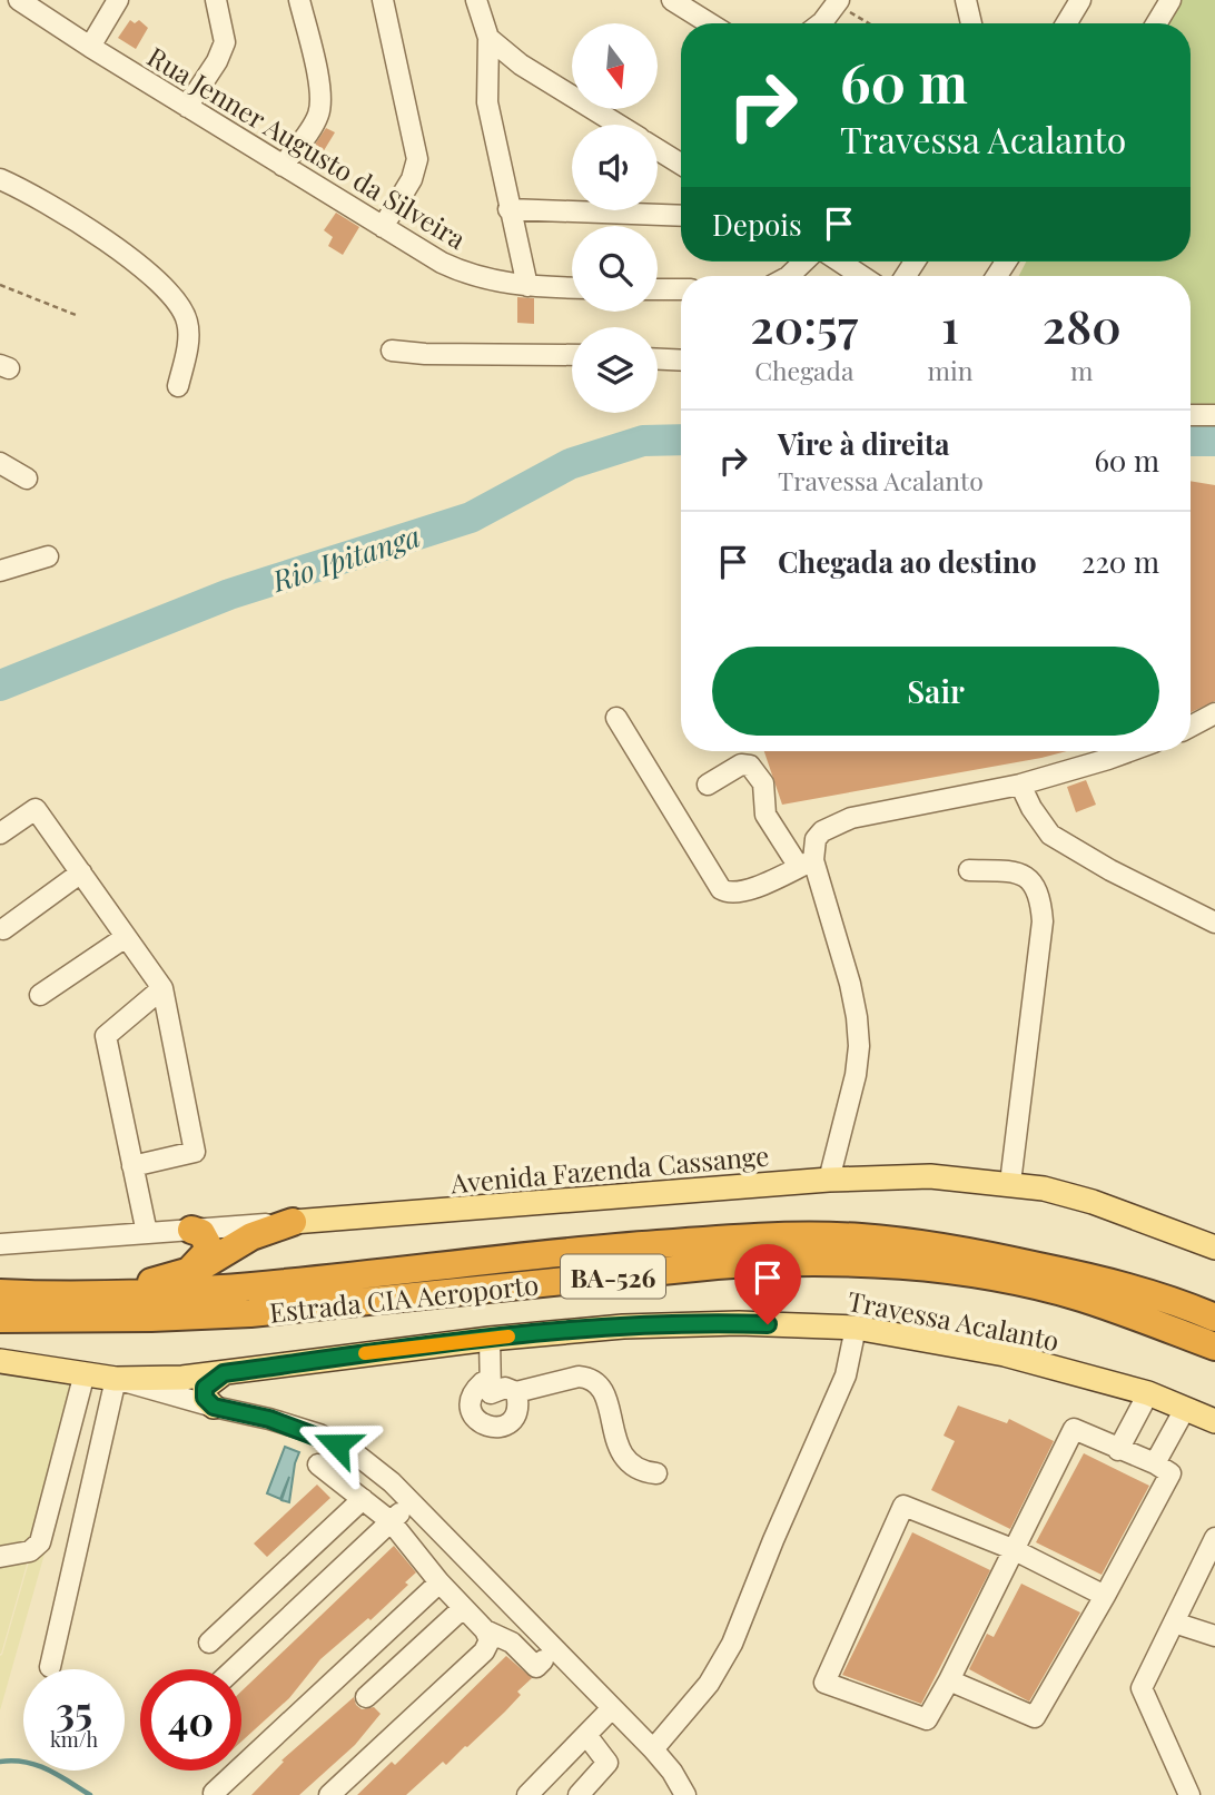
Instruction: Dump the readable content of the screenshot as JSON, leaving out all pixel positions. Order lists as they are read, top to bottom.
{
  "streets": {
    "highway": ["BA-526", "Estrada CIA Aeroporto"],
    "main road": ["Avenida Fazenda Cassange", "Travessa Acalanto"],
    "street": ["Rua Jenner Augusto da Silveira"]
  },
  "water": ["Rio Ipitanga"],
  "north": "bottom",
  "page": {
    "turn": ["60 m", "Travessa Acalanto"],
    "then": "Depois",
    "eta": [
      "20:57",
      "Chegada",
      "1",
      "min",
      "280",
      "m"
    ],
    "list": [
      {
        "name": "Vire à direita",
        "note": "Travessa Acalanto",
        "value": "60 m"
      },
      {
        "name": "Chegada ao destino",
        "value": "220 m"
      }
    ],
    "buttons": "Sair",
    "speed": "35 km/h",
    "limit": "40"
  }
}
